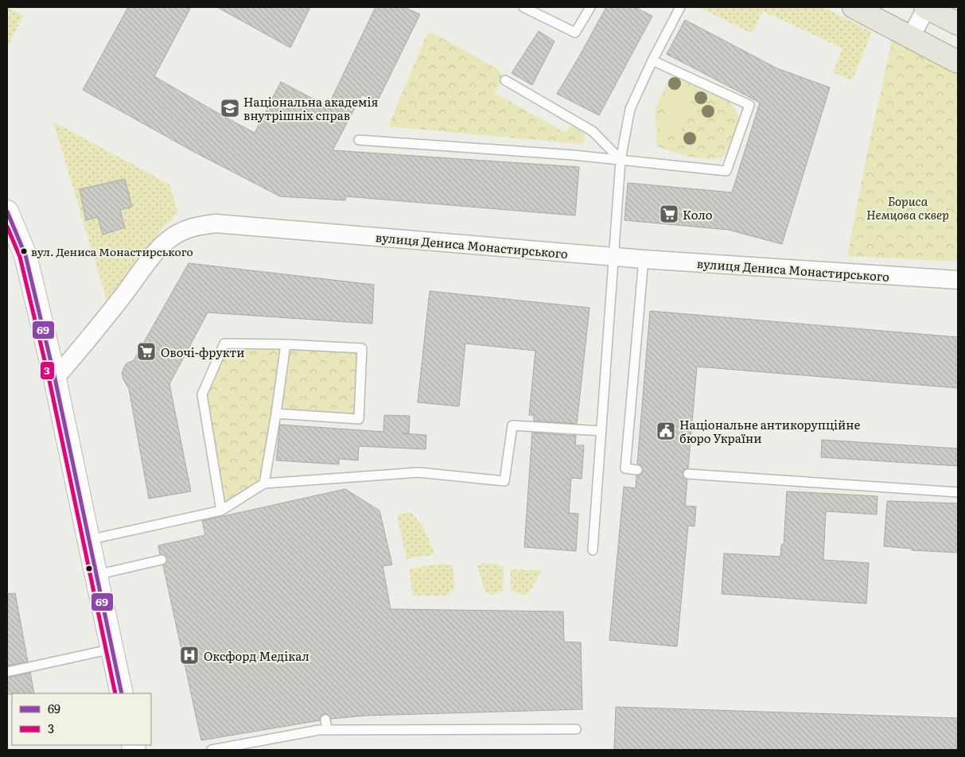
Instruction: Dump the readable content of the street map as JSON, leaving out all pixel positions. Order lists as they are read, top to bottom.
{
  "streets": {
    "street": ["вулиця Дениса Монастирського"]
  },
  "parks": ["Бориса Нємцова сквер"],
  "places": {
    "school or university": ["Національна академія внутрішніх справ"],
    "supermarket": ["Коло", "Овочі-фрукти"],
    "other": ["вул. Дениса Монастирського"],
    "public building": ["Національне антикорупційне бюро України"],
    "hospital": ["Оксфорд Медікал"]
  },
  "lines": ["transit line 69", "transit line 3"],
  "legend": ["69", "3"]
}
